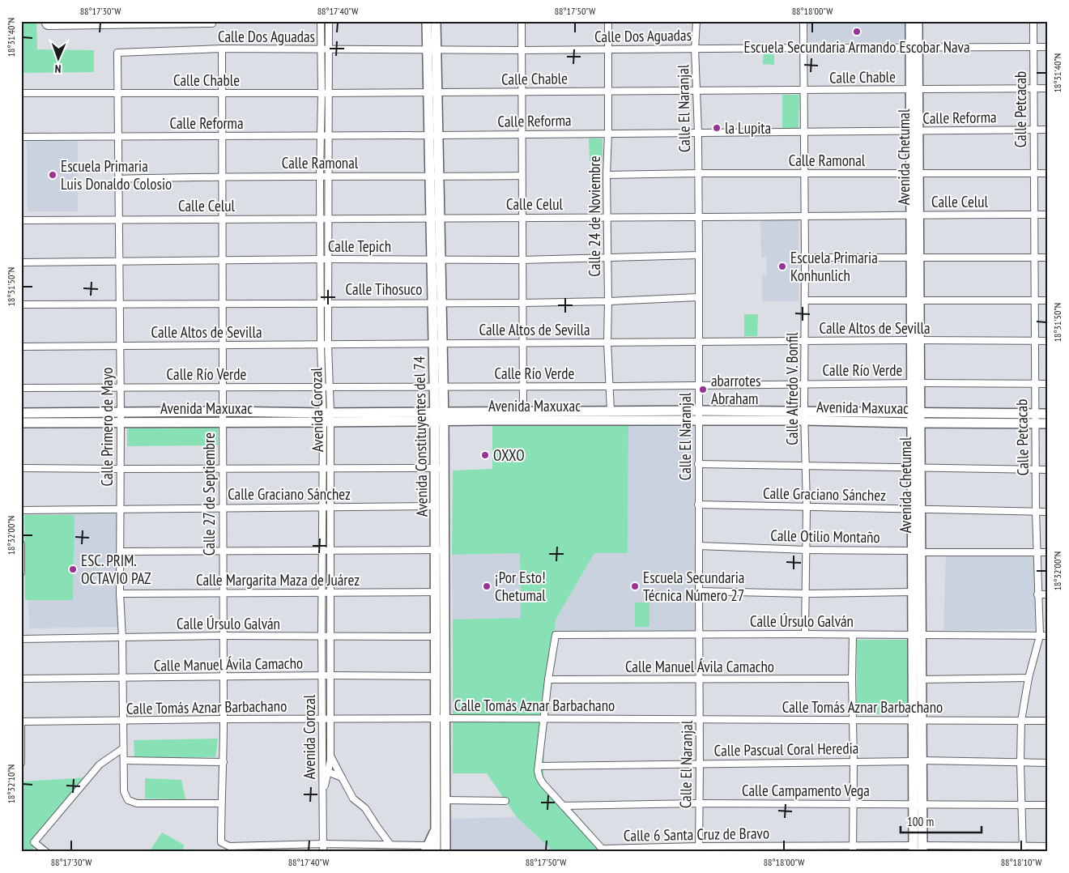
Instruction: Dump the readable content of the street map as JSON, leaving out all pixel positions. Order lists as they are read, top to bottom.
{
  "streets": {
    "main road": ["Avenida Chetumal", "Avenida Maxuxac", "Avenida Constituyentes del 74"],
    "street": [
      "Calle Dos Aguadas",
      "Calle Chable",
      "Calle El Naranjal",
      "Calle Petcacab",
      "Calle Reforma",
      "Calle Ramonal",
      "Calle Celul",
      "Calle 24 de Noviembre",
      "Calle Tepich",
      "Calle Tihosuco",
      "Calle Altos de Sevilla",
      "Calle Río Verde",
      "Calle Alfredo V. Bonfil",
      "Avenida Corozal",
      "Calle Primero de Mayo",
      "Calle 27 de Septiembre",
      "Calle Graciano Sánchez",
      "Calle Otilio Montaño",
      "Calle Margarita Maza de Juárez",
      "Calle Úrsulo Galván",
      "Calle Manuel Ávila Camacho",
      "Calle Tomás Aznar Barbachano",
      "Calle Pascual Coral Heredia",
      "Calle Campamento Vega",
      "Calle 6 Santa Cruz de Bravo"
    ]
  },
  "crossings": [
    ["Calle Dos Aguadas", "Calle El Naranjal"],
    ["Calle Dos Aguadas", "Calle Petcacab"],
    ["Calle Dos Aguadas", "Avenida Chetumal"],
    ["Calle Dos Aguadas", "Calle 24 de Noviembre"],
    ["Calle Dos Aguadas", "Calle Alfredo V. Bonfil"],
    ["Calle Dos Aguadas", "Avenida Corozal"],
    ["Calle Dos Aguadas", "Calle Primero de Mayo"],
    ["Calle Dos Aguadas", "Avenida Constituyentes del 74"],
    ["Calle Dos Aguadas", "Calle 27 de Septiembre"],
    ["Calle Chable", "Calle El Naranjal"],
    ["Calle Chable", "Calle Petcacab"],
    ["Calle Chable", "Avenida Chetumal"],
    ["Calle Chable", "Calle 24 de Noviembre"],
    ["Calle Chable", "Calle Alfredo V. Bonfil"],
    ["Calle Chable", "Avenida Corozal"],
    ["Calle Chable", "Calle Primero de Mayo"],
    ["Calle Chable", "Avenida Constituyentes del 74"],
    ["Calle Chable", "Calle 27 de Septiembre"],
    ["Calle El Naranjal", "Calle Reforma"],
    ["Calle El Naranjal", "Calle Ramonal"],
    ["Calle El Naranjal", "Calle Celul"],
    ["Calle El Naranjal", "Calle Tepich"],
    ["Calle El Naranjal", "Calle Tihosuco"],
    ["Calle El Naranjal", "Calle Altos de Sevilla"],
    ["Calle El Naranjal", "Calle Río Verde"],
    ["Calle El Naranjal", "Avenida Maxuxac"],
    ["Calle El Naranjal", "Calle Graciano Sánchez"],
    ["Calle El Naranjal", "Calle Otilio Montaño"],
    ["Calle El Naranjal", "Calle Úrsulo Galván"],
    ["Calle El Naranjal", "Calle Manuel Ávila Camacho"],
    ["Calle El Naranjal", "Calle Tomás Aznar Barbachano"],
    ["Calle El Naranjal", "Calle Pascual Coral Heredia"],
    ["Calle El Naranjal", "Calle Campamento Vega"],
    ["Calle El Naranjal", "Calle 6 Santa Cruz de Bravo"],
    ["Calle Petcacab", "Calle Reforma"],
    ["Calle Petcacab", "Calle Ramonal"],
    ["Calle Petcacab", "Calle Celul"],
    ["Calle Petcacab", "Calle Altos de Sevilla"],
    ["Calle Petcacab", "Calle Río Verde"],
    ["Calle Petcacab", "Avenida Maxuxac"],
    ["Calle Petcacab", "Calle Graciano Sánchez"],
    ["Calle Petcacab", "Calle Otilio Montaño"],
    ["Calle Petcacab", "Calle Úrsulo Galván"],
    ["Calle Petcacab", "Calle Tomás Aznar Barbachano"],
    ["Calle Petcacab", "Calle Pascual Coral Heredia"],
    ["Calle Petcacab", "Calle Campamento Vega"],
    ["Calle Petcacab", "Calle 6 Santa Cruz de Bravo"],
    ["Calle Reforma", "Avenida Chetumal"],
    ["Calle Reforma", "Calle 24 de Noviembre"],
    ["Calle Reforma", "Calle Alfredo V. Bonfil"],
    ["Calle Reforma", "Avenida Corozal"],
    ["Calle Reforma", "Calle Primero de Mayo"],
    ["Calle Reforma", "Avenida Constituyentes del 74"],
    ["Calle Reforma", "Calle 27 de Septiembre"],
    ["Avenida Chetumal", "Calle Ramonal"],
    ["Avenida Chetumal", "Calle Celul"],
    ["Avenida Chetumal", "Calle Altos de Sevilla"],
    ["Avenida Chetumal", "Calle Río Verde"],
    ["Avenida Chetumal", "Avenida Maxuxac"],
    ["Avenida Chetumal", "Calle Graciano Sánchez"],
    ["Avenida Chetumal", "Calle Otilio Montaño"],
    ["Avenida Chetumal", "Calle Úrsulo Galván"],
    ["Avenida Chetumal", "Calle Tomás Aznar Barbachano"],
    ["Avenida Chetumal", "Calle Pascual Coral Heredia"],
    ["Avenida Chetumal", "Calle Campamento Vega"],
    ["Avenida Chetumal", "Calle 6 Santa Cruz de Bravo"],
    ["Calle Ramonal", "Calle 24 de Noviembre"],
    ["Calle Ramonal", "Calle Alfredo V. Bonfil"],
    ["Calle Ramonal", "Avenida Corozal"],
    ["Calle Ramonal", "Calle Primero de Mayo"],
    ["Calle Ramonal", "Avenida Constituyentes del 74"],
    ["Calle Ramonal", "Calle 27 de Septiembre"],
    ["Calle Celul", "Calle 24 de Noviembre"],
    ["Calle Celul", "Calle Alfredo V. Bonfil"],
    ["Calle Celul", "Avenida Corozal"],
    ["Calle Celul", "Calle Primero de Mayo"],
    ["Calle Celul", "Avenida Constituyentes del 74"],
    ["Calle Celul", "Calle 27 de Septiembre"],
    ["Calle 24 de Noviembre", "Calle Tepich"],
    ["Calle 24 de Noviembre", "Calle Tihosuco"],
    ["Calle 24 de Noviembre", "Calle Altos de Sevilla"],
    ["Calle 24 de Noviembre", "Calle Río Verde"],
    ["Calle 24 de Noviembre", "Avenida Maxuxac"],
    ["Calle Tepich", "Avenida Corozal"],
    ["Calle Tepich", "Calle Primero de Mayo"],
    ["Calle Tepich", "Avenida Constituyentes del 74"],
    ["Calle Tepich", "Calle 27 de Septiembre"],
    ["Calle Tihosuco", "Avenida Corozal"],
    ["Calle Tihosuco", "Calle Primero de Mayo"],
    ["Calle Tihosuco", "Avenida Constituyentes del 74"],
    ["Calle Tihosuco", "Calle 27 de Septiembre"],
    ["Calle Altos de Sevilla", "Calle Alfredo V. Bonfil"],
    ["Calle Altos de Sevilla", "Avenida Corozal"],
    ["Calle Altos de Sevilla", "Calle Primero de Mayo"],
    ["Calle Altos de Sevilla", "Avenida Constituyentes del 74"],
    ["Calle Altos de Sevilla", "Calle 27 de Septiembre"],
    ["Calle Río Verde", "Calle Alfredo V. Bonfil"],
    ["Calle Río Verde", "Avenida Corozal"],
    ["Calle Río Verde", "Calle Primero de Mayo"],
    ["Calle Río Verde", "Avenida Constituyentes del 74"],
    ["Calle Río Verde", "Calle 27 de Septiembre"],
    ["Calle Alfredo V. Bonfil", "Avenida Maxuxac"],
    ["Calle Alfredo V. Bonfil", "Calle Graciano Sánchez"],
    ["Calle Alfredo V. Bonfil", "Calle Otilio Montaño"],
    ["Calle Alfredo V. Bonfil", "Calle Úrsulo Galván"],
    ["Avenida Maxuxac", "Avenida Corozal"],
    ["Avenida Maxuxac", "Calle Primero de Mayo"],
    ["Avenida Maxuxac", "Avenida Constituyentes del 74"],
    ["Avenida Maxuxac", "Calle 27 de Septiembre"],
    ["Avenida Corozal", "Calle 27 de Septiembre"],
    ["Avenida Corozal", "Calle Graciano Sánchez"],
    ["Avenida Corozal", "Calle Margarita Maza de Juárez"],
    ["Avenida Corozal", "Calle Úrsulo Galván"],
    ["Avenida Corozal", "Calle Manuel Ávila Camacho"],
    ["Avenida Corozal", "Calle Tomás Aznar Barbachano"],
    ["Calle Primero de Mayo", "Calle 27 de Septiembre"],
    ["Calle Primero de Mayo", "Calle Graciano Sánchez"],
    ["Calle Primero de Mayo", "Calle Margarita Maza de Juárez"],
    ["Calle Primero de Mayo", "Calle Úrsulo Galván"],
    ["Calle Primero de Mayo", "Calle Manuel Ávila Camacho"],
    ["Calle Primero de Mayo", "Calle Tomás Aznar Barbachano"],
    ["Avenida Constituyentes del 74", "Calle Graciano Sánchez"],
    ["Avenida Constituyentes del 74", "Calle Margarita Maza de Juárez"],
    ["Avenida Constituyentes del 74", "Calle Úrsulo Galván"],
    ["Avenida Constituyentes del 74", "Calle Manuel Ávila Camacho"],
    ["Avenida Constituyentes del 74", "Calle Tomás Aznar Barbachano"],
    ["Calle 27 de Septiembre", "Calle Graciano Sánchez"],
    ["Calle 27 de Septiembre", "Calle Margarita Maza de Juárez"],
    ["Calle 27 de Septiembre", "Calle Úrsulo Galván"],
    ["Calle 27 de Septiembre", "Calle Manuel Ávila Camacho"],
    ["Calle 27 de Septiembre", "Calle Tomás Aznar Barbachano"],
    ["Calle Úrsulo Galván", "Calle Manuel Ávila Camacho"]
  ],
  "places": [
    "Escuela Secundaria Armando Escobar Nava",
    "la Lupita",
    "Escuela Primaria Luis Donaldo Colosio",
    "Escuela Primaria Konhunlich",
    "abarrotes Abraham",
    "OXXO",
    "ESC. PRIM. OCTAVIO PAZ",
    "¡Por Esto! Chetumal",
    "Escuela Secundaria Técnica Número 27"
  ],
  "scale_bar": "100 m",
  "north": "bottom",
  "coordinates": [
    "88°17'30\"W",
    "88°17'40\"W",
    "88°17'50\"W",
    "88°18'00\"W",
    "18°31'40\"N",
    "18°31'50\"N",
    "18°32'00\"N",
    "18°32'10\"N",
    "88°18'10\"W"
  ]
}
